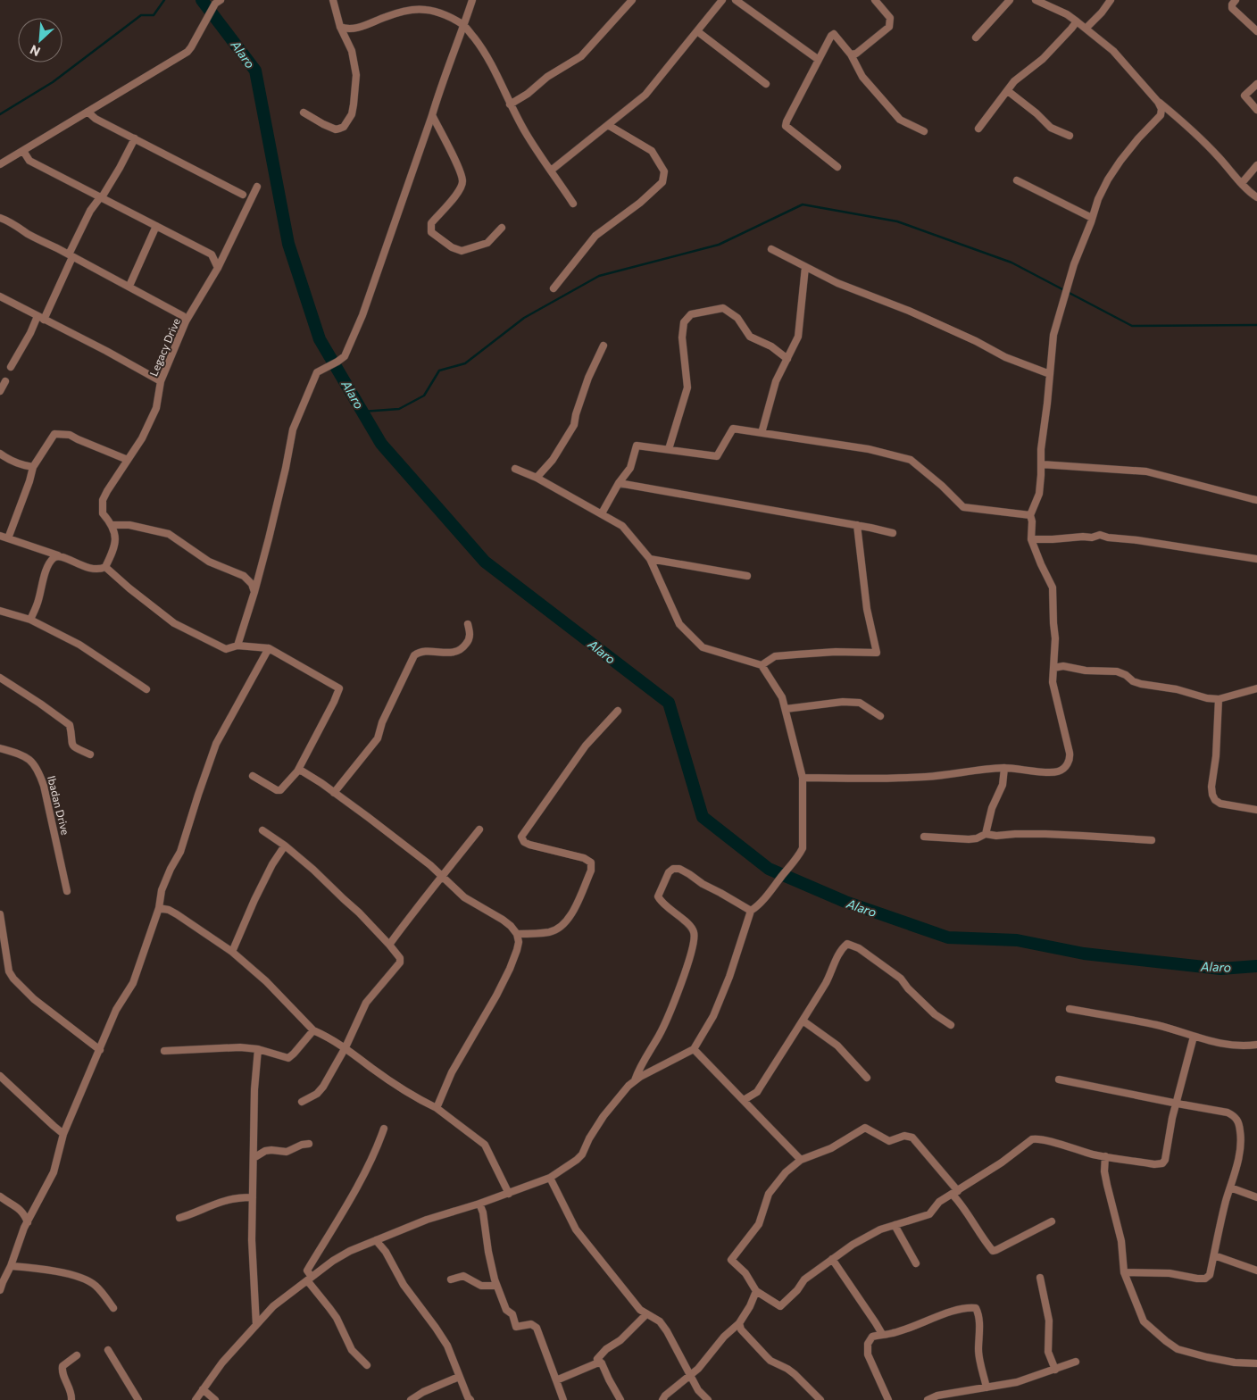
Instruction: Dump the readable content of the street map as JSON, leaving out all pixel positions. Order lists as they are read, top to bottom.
{
  "streets": {
    "street": ["Legacy Drive", "Ibadan Drive"]
  },
  "water": ["Alaro"],
  "north": "bottom left"
}
